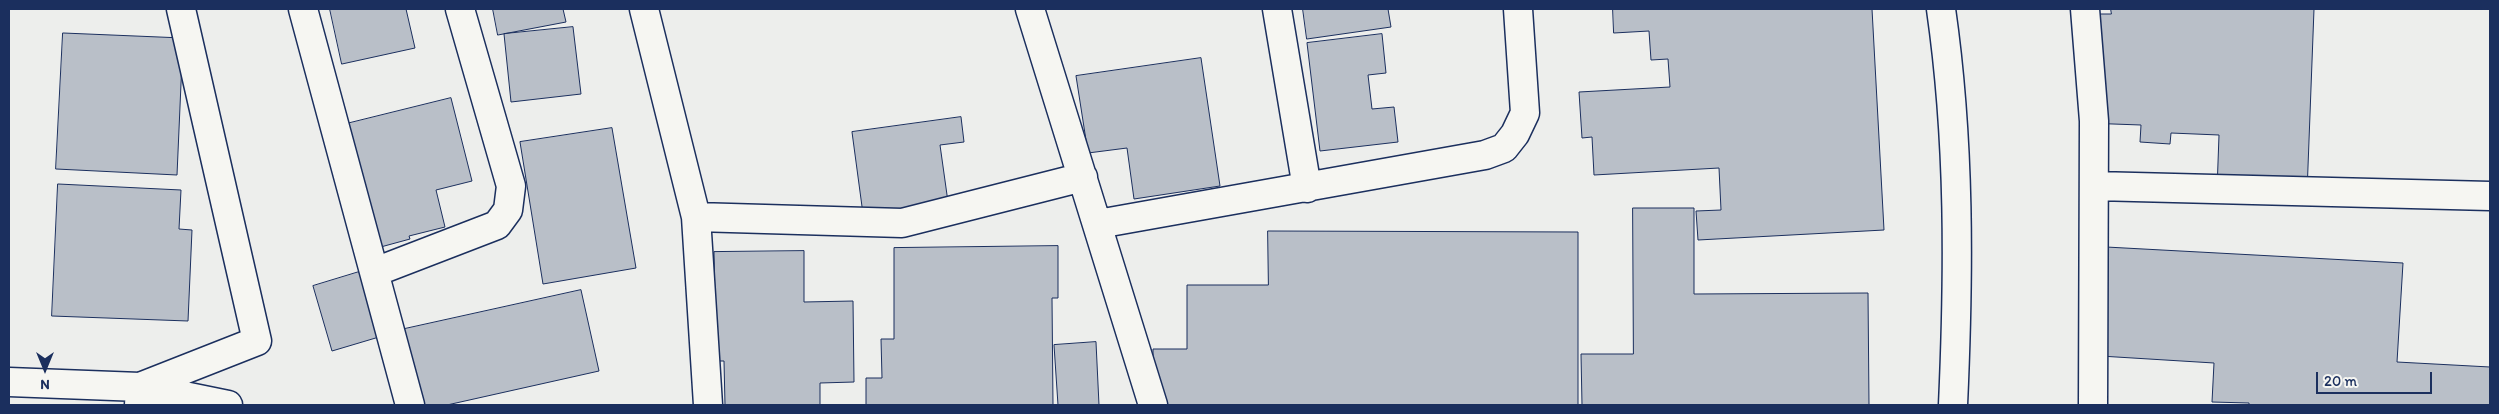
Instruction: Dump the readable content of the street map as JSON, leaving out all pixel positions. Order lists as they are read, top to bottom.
{
  "scale_bar": "20 m",
  "north": "bottom"
}
